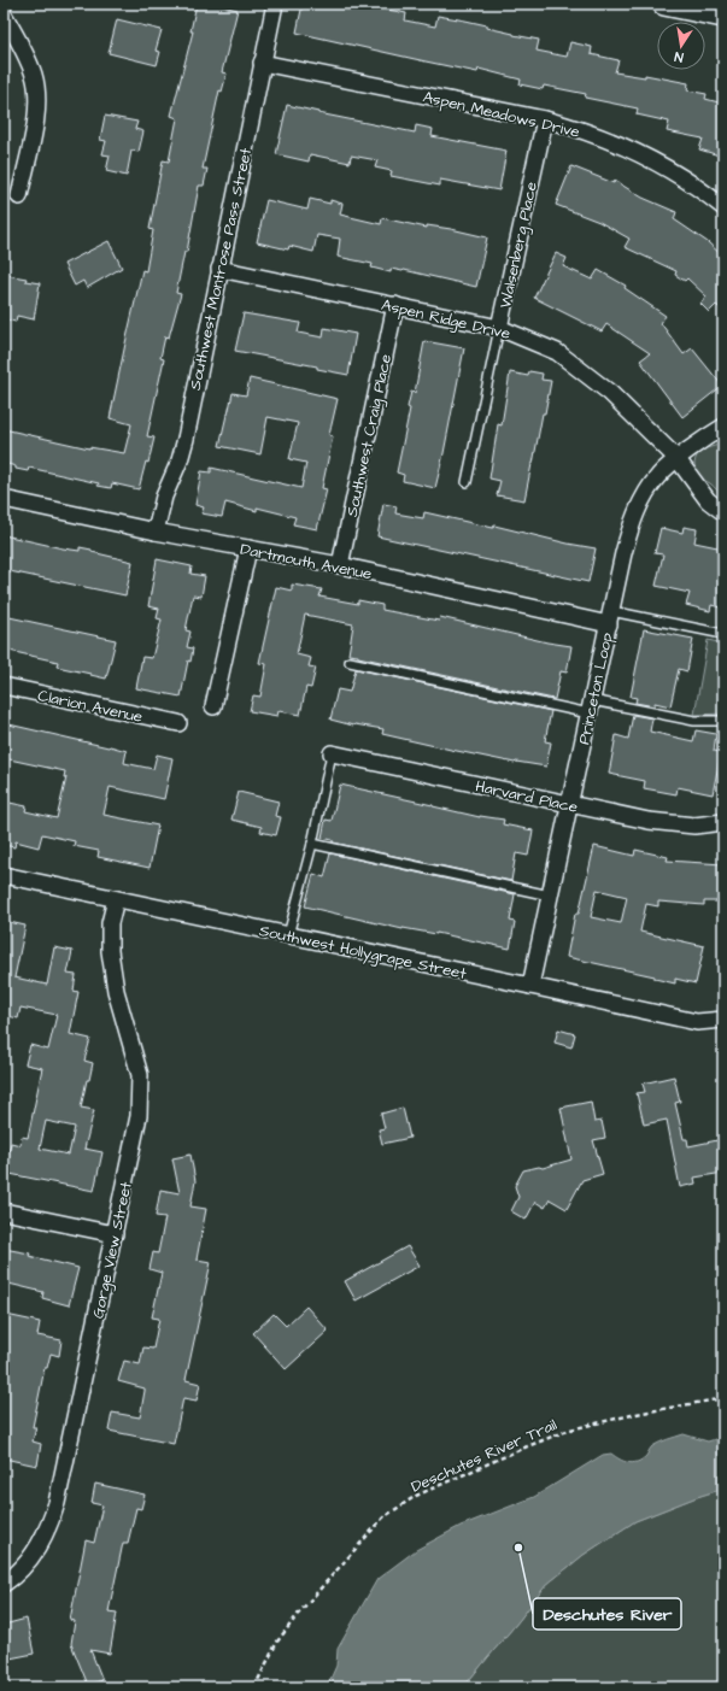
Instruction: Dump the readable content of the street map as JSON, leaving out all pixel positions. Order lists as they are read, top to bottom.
{
  "streets": {
    "street": [
      "Aspen Meadows Drive",
      "Walsenberg Place",
      "Southwest Montrose Pass Street",
      "Aspen Ridge Drive",
      "Southwest Craig Place",
      "Dartmouth Avenue",
      "Princeton Loop",
      "Clarion Avenue",
      "Harvard Place",
      "Southwest Hollygrape Street",
      "Gorge View Street"
    ],
    "path": ["Deschutes River Trail"]
  },
  "crossings": [
    ["Aspen Meadows Drive", "Walsenberg Place"],
    ["Aspen Meadows Drive", "Southwest Montrose Pass Street"],
    ["Walsenberg Place", "Aspen Ridge Drive"],
    ["Southwest Montrose Pass Street", "Aspen Ridge Drive"],
    ["Southwest Montrose Pass Street", "Dartmouth Avenue"],
    ["Aspen Ridge Drive", "Southwest Craig Place"],
    ["Aspen Ridge Drive", "Princeton Loop"],
    ["Southwest Craig Place", "Dartmouth Avenue"],
    ["Dartmouth Avenue", "Princeton Loop"],
    ["Princeton Loop", "Harvard Place"],
    ["Princeton Loop", "Southwest Hollygrape Street"],
    ["Southwest Hollygrape Street", "Gorge View Street"]
  ],
  "places": ["Deschutes River"],
  "north": "bottom"
}
